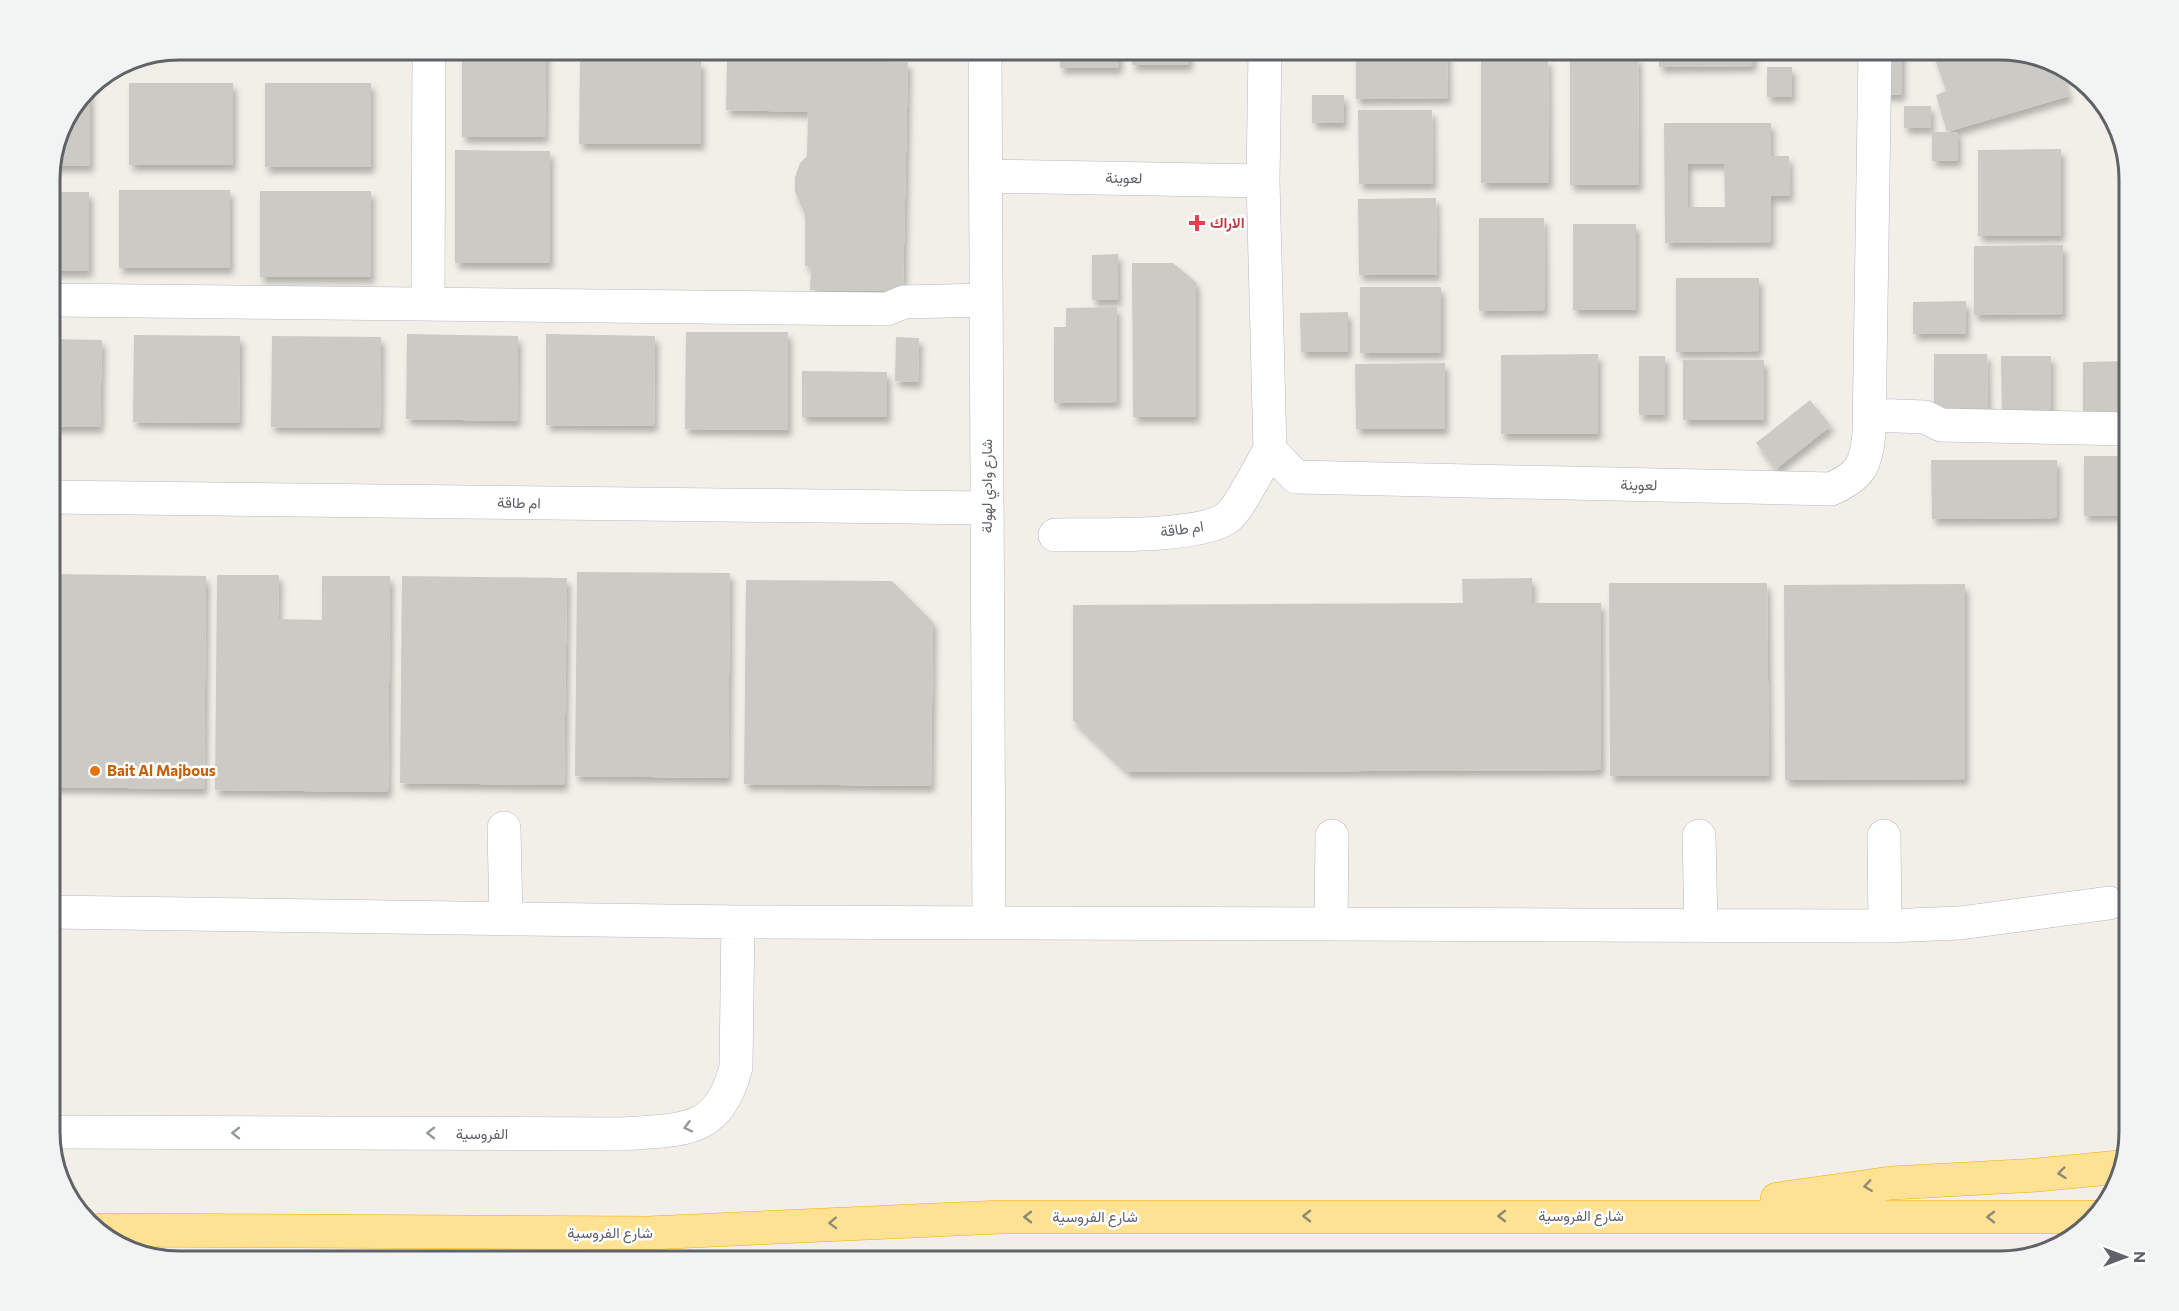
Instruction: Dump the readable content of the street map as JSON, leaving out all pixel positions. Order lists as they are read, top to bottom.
{
  "streets": {
    "highway": ["شارع الفروسية"],
    "street": [
      "لعوينة",
      "شارع وادي لهولة",
      "ام طاقة",
      "الفروسية"
    ]
  },
  "crossings": [
    ["لعوينة", "شارع وادي لهولة"],
    ["لعوينة", "ام طاقة"],
    ["شارع وادي لهولة", "ام طاقة"]
  ],
  "one_way": ["شارع الفروسية"],
  "places": {
    "health": ["الاراك"],
    "other": ["Bait Al Majbous"]
  },
  "north": "right"
}
